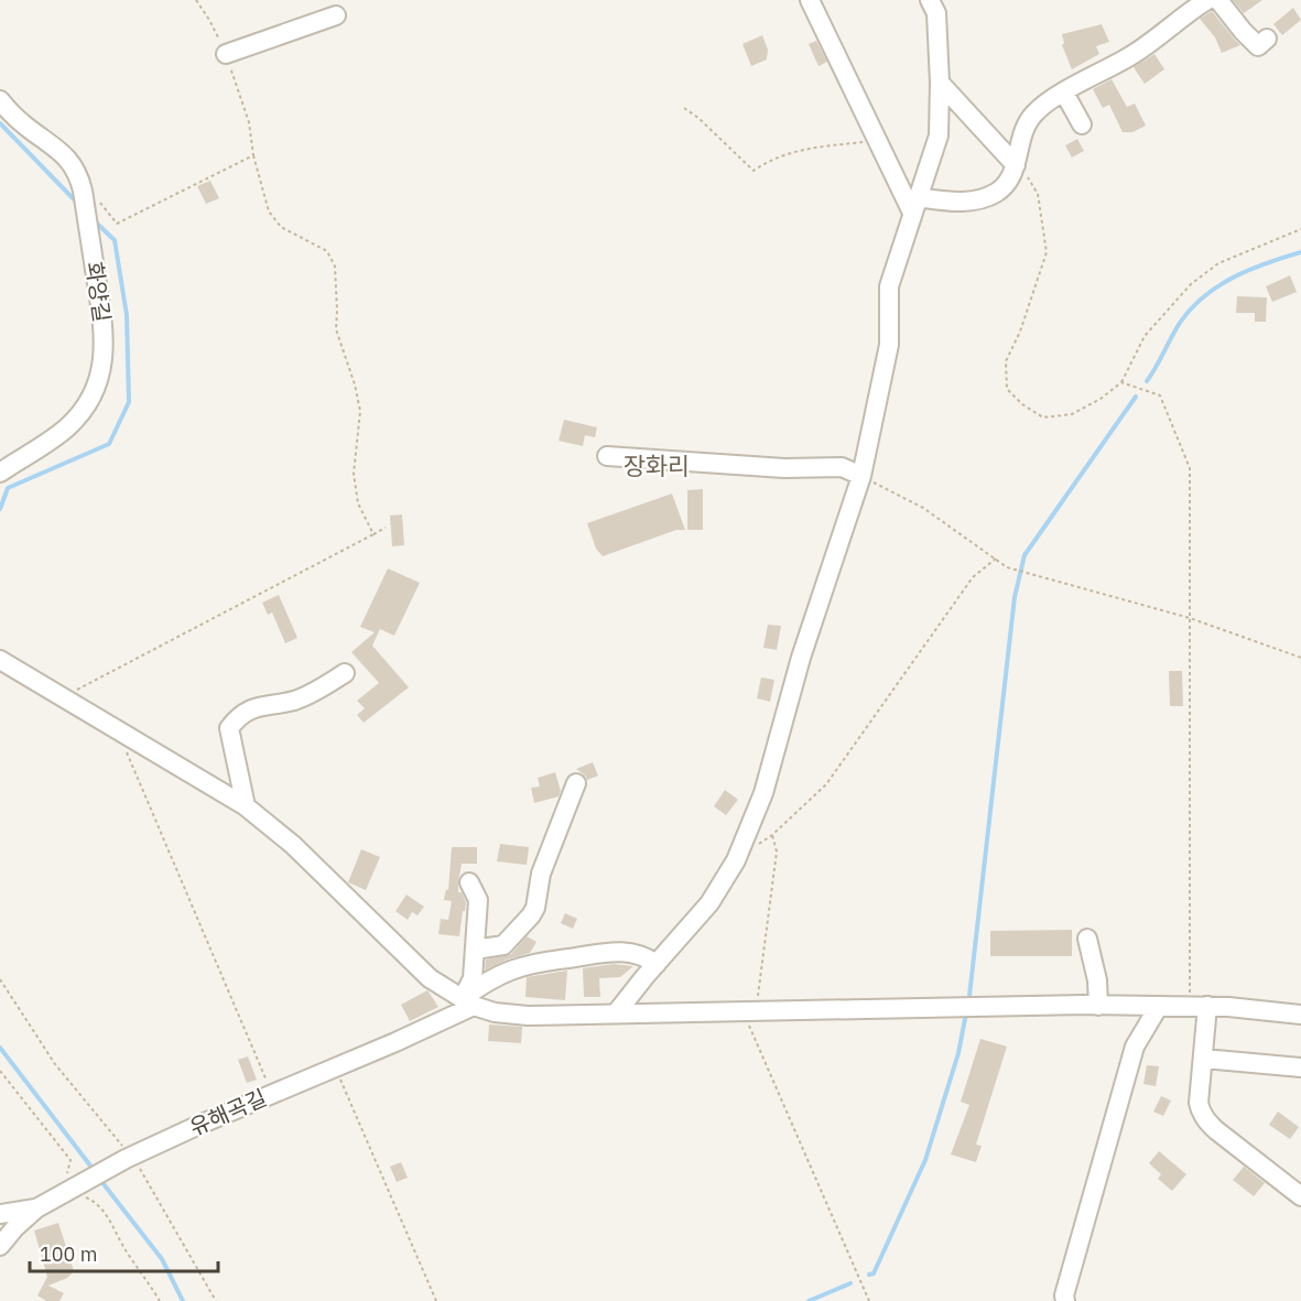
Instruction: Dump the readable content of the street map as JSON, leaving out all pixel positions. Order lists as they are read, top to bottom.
{
  "streets": {
    "street": ["화양길", "유해곡길"]
  },
  "districts": ["장화리"],
  "scale_bar": "100 m"
}
